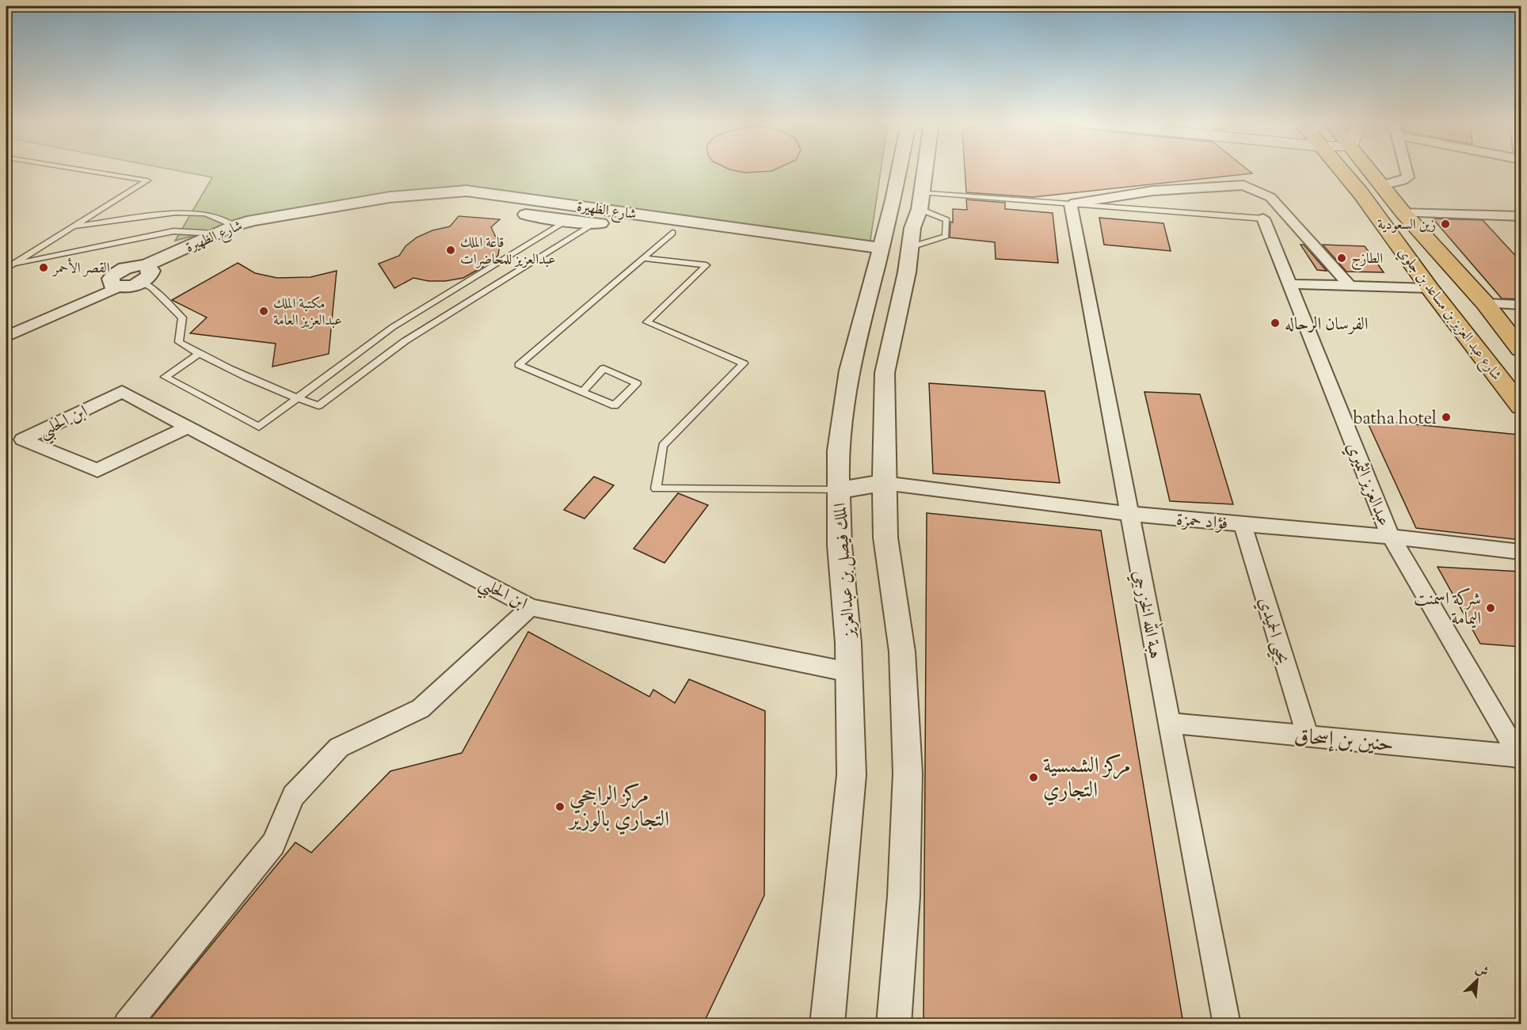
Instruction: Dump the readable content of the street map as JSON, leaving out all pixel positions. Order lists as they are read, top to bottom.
{
  "streets": {
    "main road": ["شارع عبد العزيز بن مساعد بن جلوي"],
    "street": [
      "شارع الظهيرة",
      "ابن الحلبي",
      "عبدالعزيز الثميري",
      "فؤاد حمزة",
      "الملك فيصل بن عبدالعزيز",
      "هبة الله الخزرجي",
      "يحيى الحميدي",
      "حنين بن إسحاق"
    ]
  },
  "crossings": [
    ["شارع الظهيرة", "الملك فيصل بن عبدالعزيز"],
    ["ابن الحلبي", "الملك فيصل بن عبدالعزيز"],
    ["عبدالعزيز الثميري", "فؤاد حمزة"],
    ["عبدالعزيز الثميري", "هبة الله الخزرجي"],
    ["عبدالعزيز الثميري", "حنين بن إسحاق"],
    ["فؤاد حمزة", "هبة الله الخزرجي"],
    ["فؤاد حمزة", "يحيى الحميدي"],
    ["هبة الله الخزرجي", "حنين بن إسحاق"],
    ["يحيى الحميدي", "حنين بن إسحاق"]
  ],
  "places": [
    "زين السعودية",
    "قاعة الملك عبدالعزيز للمحاضرات",
    "الطازج",
    "القصر الأحمر",
    "مكتبة الملك عبدالعزيز العامة",
    "الفرسان الرحاله",
    "batha hotel",
    "شركة اسمنت اليمامة",
    "مركز الشمسية التجاري",
    "مركز الراجحي التجاري بالوزير"
  ],
  "north": "top right"
}
